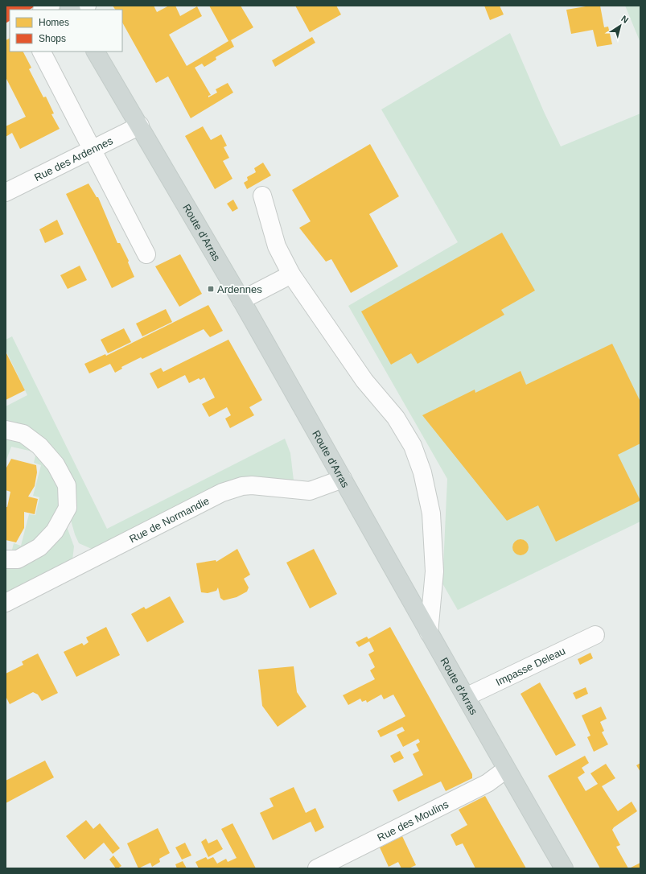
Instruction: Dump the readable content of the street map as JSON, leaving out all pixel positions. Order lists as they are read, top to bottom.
{
  "streets": {
    "main road": ["Route d'Arras"],
    "street": [
      "Rue des Ardennes",
      "Rue de Normandie",
      "Impasse Deleau",
      "Rue des Moulins"
    ]
  },
  "crossings": [
    ["Rue des Ardennes", "Route d'Arras"],
    ["Route d'Arras", "Rue de Normandie"],
    ["Route d'Arras", "Impasse Deleau"],
    ["Route d'Arras", "Rue des Moulins"]
  ],
  "places": {
    "transit": ["Ardennes"]
  },
  "legend": ["Homes", "Shops"],
  "north": "top right"
}
